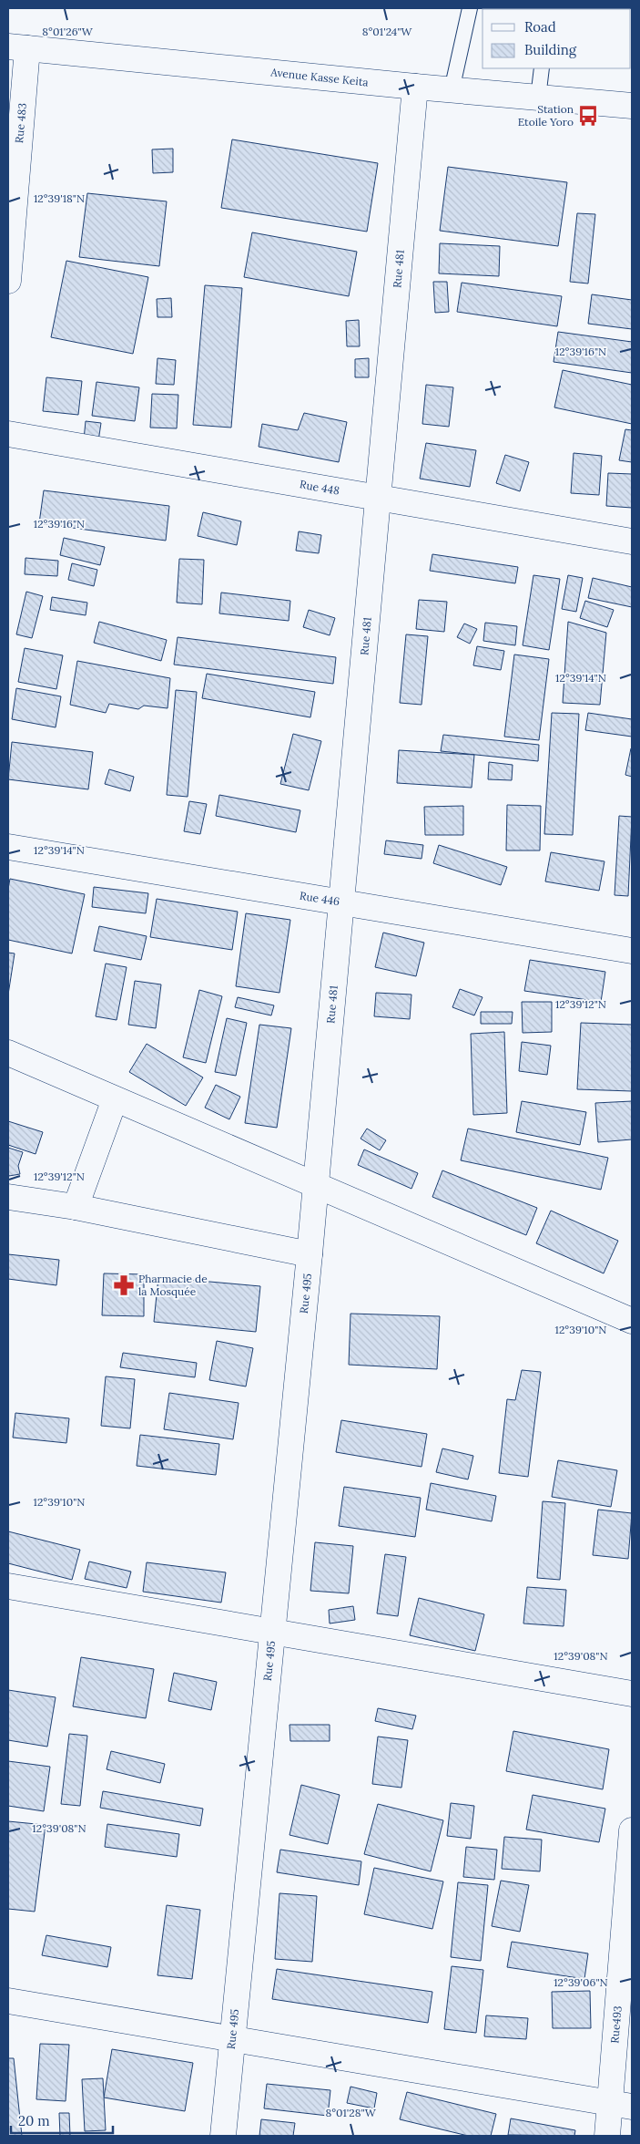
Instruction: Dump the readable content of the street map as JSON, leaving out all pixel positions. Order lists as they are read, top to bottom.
{
  "streets": {
    "street": [
      "Avenue Kasse Keita",
      "Rue 483",
      "Rue 481",
      "Rue 448",
      "Rue 446",
      "Rue 495",
      "Rue493"
    ]
  },
  "crossings": [
    ["Avenue Kasse Keita", "Rue 483"],
    ["Avenue Kasse Keita", "Rue 481"],
    ["Rue 481", "Rue 448"],
    ["Rue 481", "Rue 446"],
    ["Rue 481", "Rue 495"]
  ],
  "places": {
    "bus stop": ["Station Etoile Yoro"],
    "pharmacy": ["Pharmacie de la Mosquée"]
  },
  "legend": ["Road", "Building"],
  "scale_bar": "20 m",
  "coordinates": [
    "8°01'26\"W",
    "8°01'24\"W",
    "12°39'18\"N",
    "12°39'16\"N",
    "12°39'14\"N",
    "12°39'12\"N",
    "12°39'10\"N",
    "12°39'08\"N",
    "12°39'06\"N",
    "8°01'28\"W"
  ]
}
